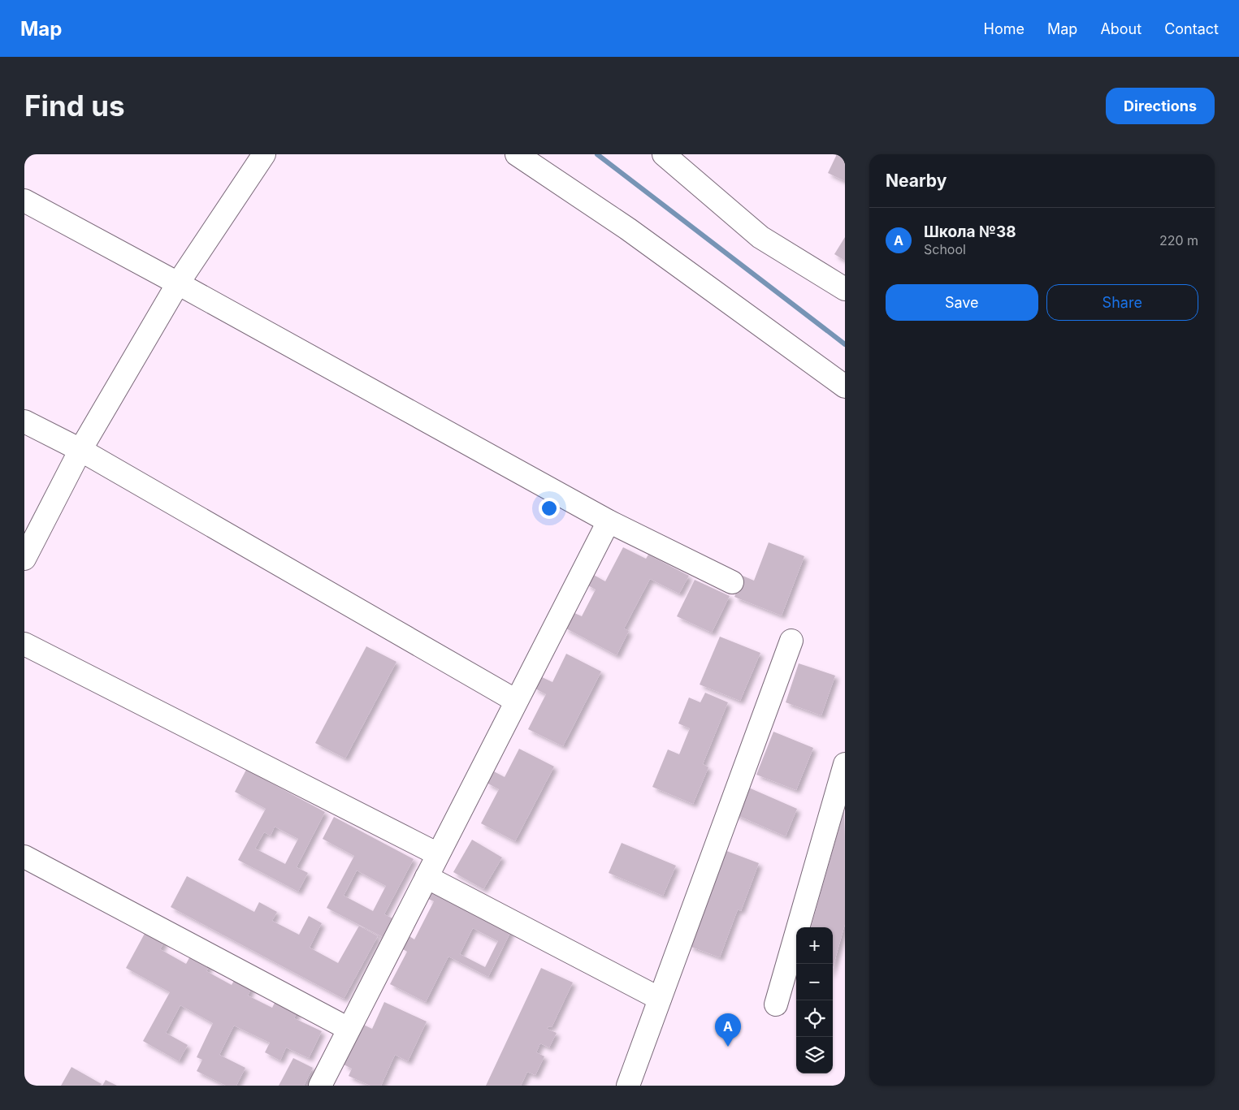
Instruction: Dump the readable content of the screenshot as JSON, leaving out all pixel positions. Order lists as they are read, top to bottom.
{
  "page": {
    "header": "Map",
    "nav": [
      "Home",
      "Map",
      "About",
      "Contact"
    ],
    "buttons": [
      "Directions",
      ["Save", "Share"]
    ],
    "title": "Find us",
    "heading": "Nearby",
    "list": [
      {
        "mark": "A",
        "name": "Школа №38",
        "note": "School",
        "value": "220 m"
      }
    ],
    "map_buttons": ["+", "−"],
    "pins": "A"
  }
}
